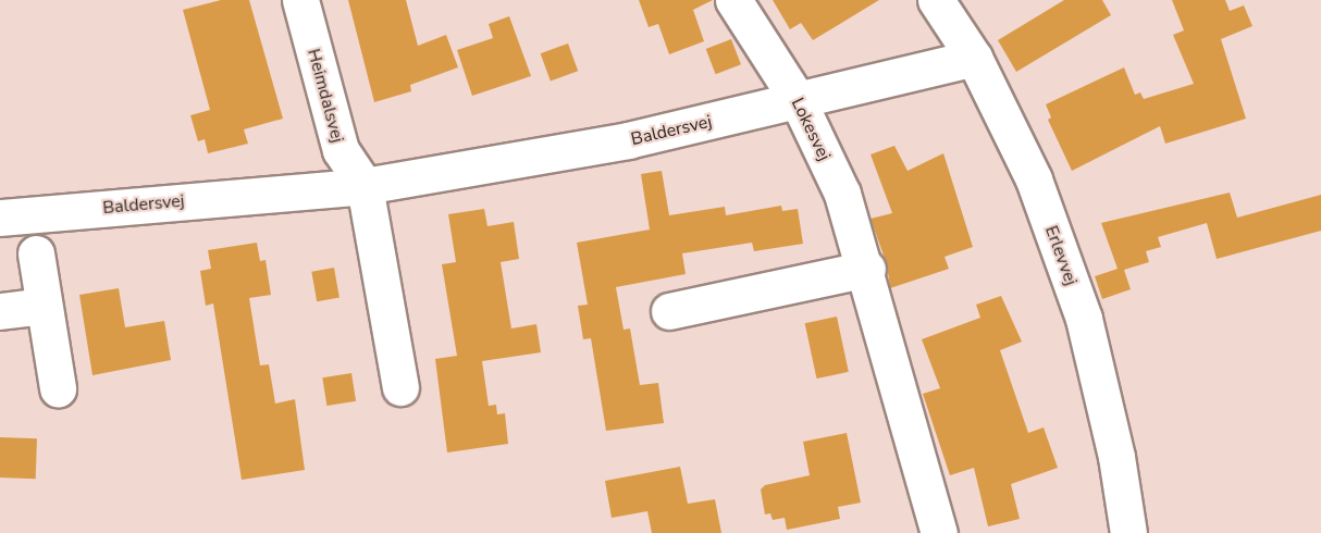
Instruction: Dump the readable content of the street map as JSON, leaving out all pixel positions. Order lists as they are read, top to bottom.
{
  "streets": {
    "street": [
      "Heimdalsvej",
      "Lokesvej",
      "Baldersvej",
      "Erlevvej"
    ]
  },
  "crossings": [
    ["Heimdalsvej", "Baldersvej"],
    ["Lokesvej", "Baldersvej"],
    ["Baldersvej", "Erlevvej"]
  ]
}
